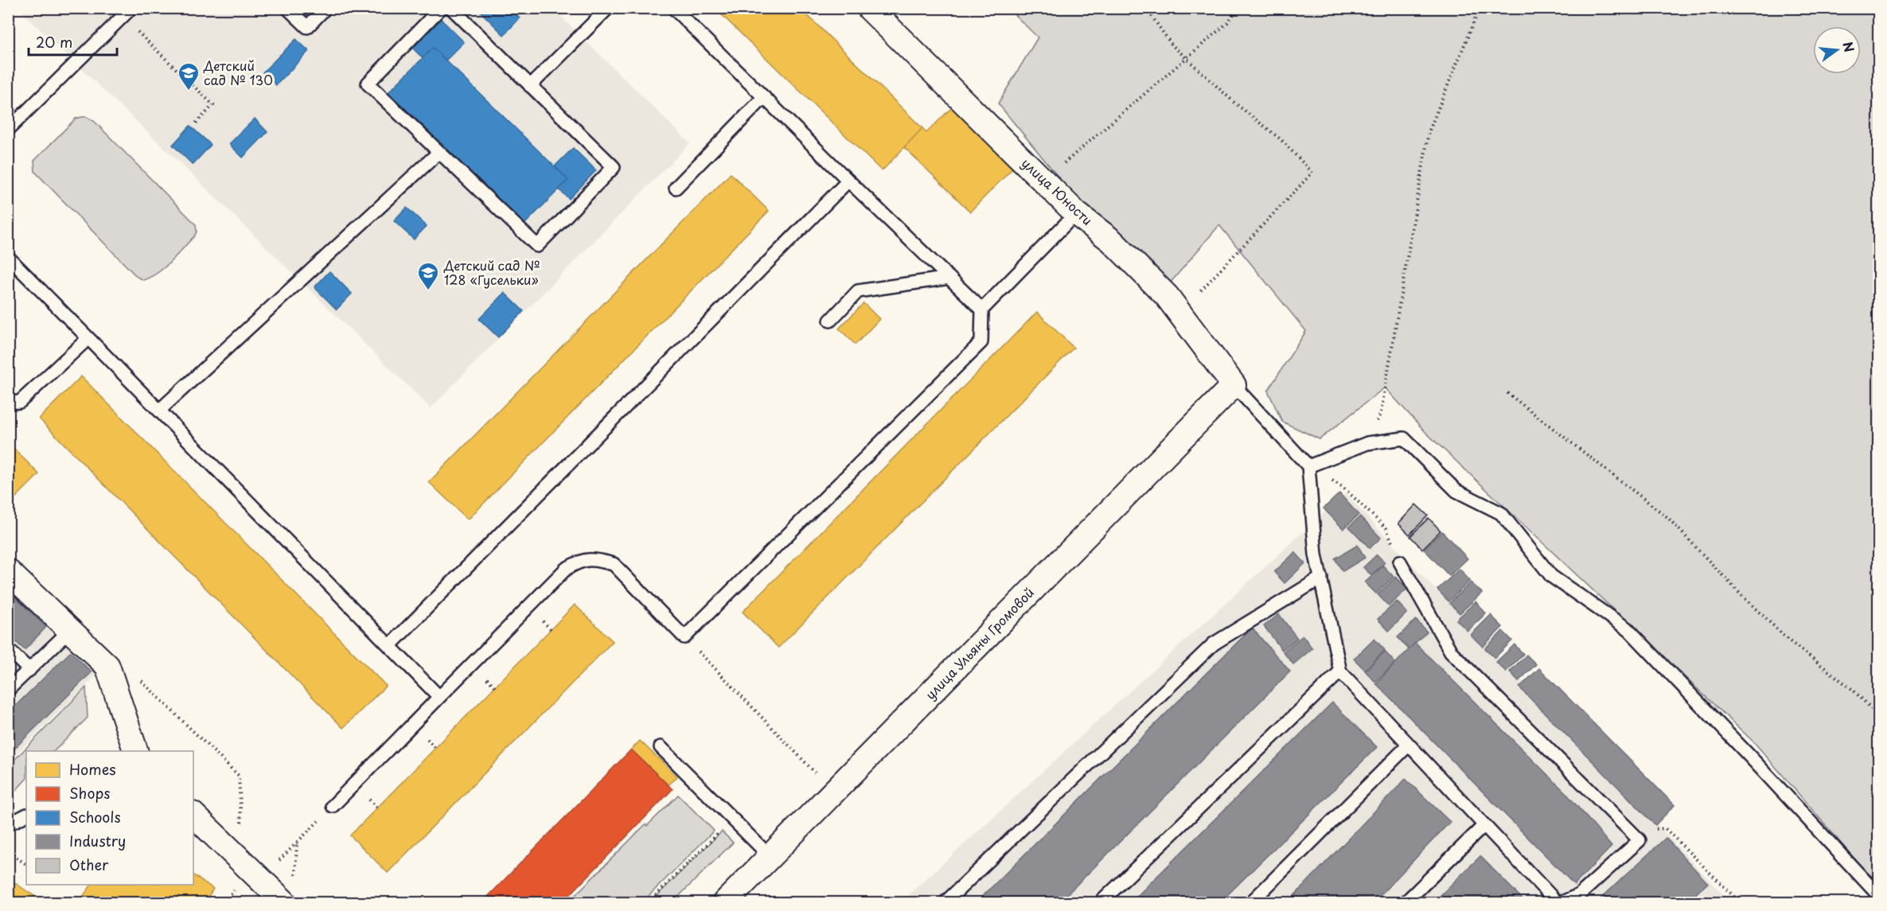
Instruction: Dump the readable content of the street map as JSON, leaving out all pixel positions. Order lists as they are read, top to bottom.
{
  "streets": {
    "street": ["улица Юности", "улица Ульяны Громовой"]
  },
  "crossings": [
    ["улица Юности", "улица Ульяны Громовой"]
  ],
  "places": {
    "school or university": ["Детский сад № 130", "Детский сад № 128 «Гусельки»"]
  },
  "legend": [
    "Homes",
    "Shops",
    "Schools",
    "Industry",
    "Other"
  ],
  "scale_bar": "20 m",
  "north": "right"
}
